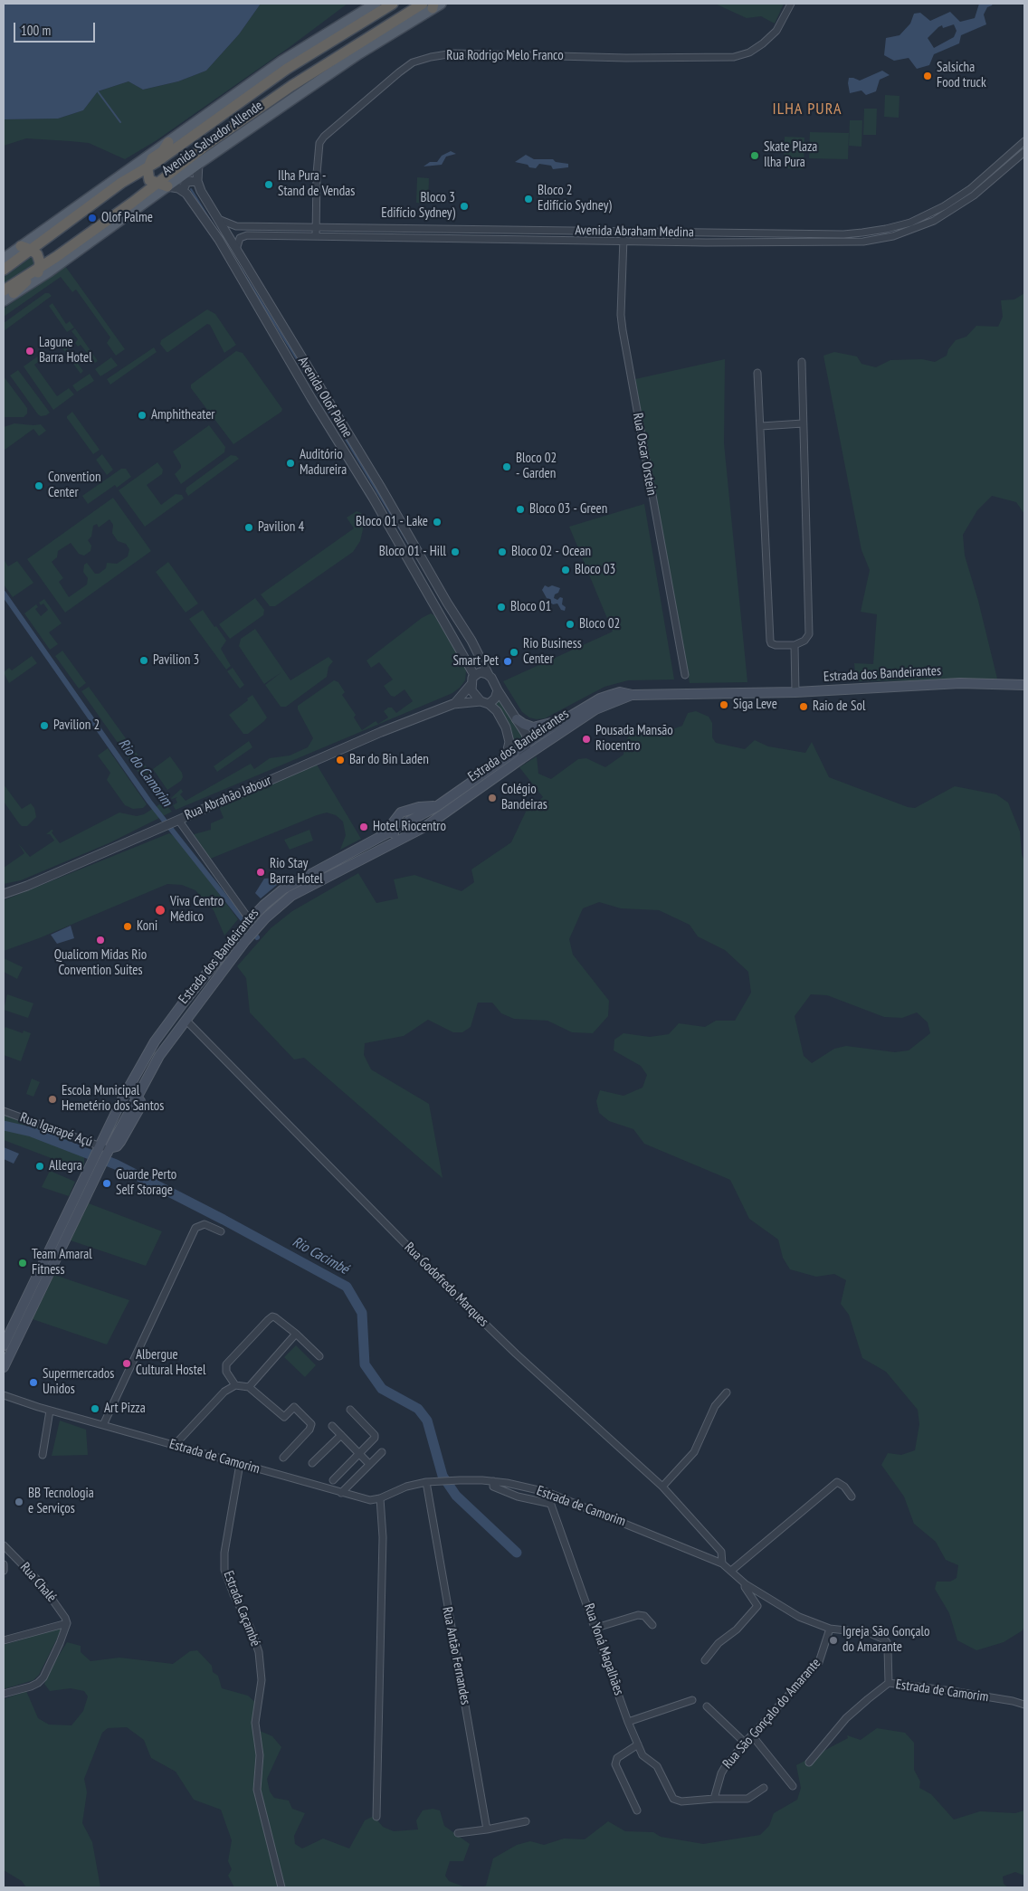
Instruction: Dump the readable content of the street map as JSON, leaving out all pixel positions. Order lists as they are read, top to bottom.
{
  "streets": {
    "highway": ["Avenida Salvador Allende"],
    "main road": ["Estrada dos Bandeirantes"],
    "street": [
      "Rua Rodrigo Melo Franco",
      "Avenida Abraham Medina",
      "Avenida Olof Palme",
      "Rua Oscar Orstein",
      "Rua Abrahão Jabour",
      "Rua Igarapé Açú",
      "Rua Godofredo Marques",
      "Estrada de Camorim",
      "Rua Chalé",
      "Estrada Caçambé",
      "Rua Yoná Magalhães",
      "Rua Antão Fernandes",
      "Rua São Gonçalo do Amarante"
    ]
  },
  "crossings": [
    ["Rua Rodrigo Melo Franco", "Avenida Abraham Medina"],
    ["Avenida Salvador Allende", "Avenida Olof Palme"],
    ["Avenida Abraham Medina", "Avenida Olof Palme"],
    ["Avenida Abraham Medina", "Rua Oscar Orstein"],
    ["Avenida Olof Palme", "Rua Abrahão Jabour"],
    ["Estrada dos Bandeirantes", "Rua Igarapé Açú"],
    ["Estrada dos Bandeirantes", "Rua Godofredo Marques"],
    ["Rua Godofredo Marques", "Estrada de Camorim"],
    ["Estrada de Camorim", "Estrada Caçambé"],
    ["Estrada de Camorim", "Rua Yoná Magalhães"],
    ["Estrada de Camorim", "Rua Antão Fernandes"],
    ["Estrada de Camorim", "Rua São Gonçalo do Amarante"],
    ["Rua Yoná Magalhães", "Rua São Gonçalo do Amarante"]
  ],
  "districts": ["ILHA PURA"],
  "water": ["Rio do Camorim", "Rio Cacimbé"],
  "places": [
    "Salsicha Food truck",
    "Skate Plaza Ilha Pura",
    "Ilha Pura - Stand de Vendas",
    "Bloco 2 Edifício Sydney)",
    "Bloco 3 Edifício Sydney)",
    "Olof Palme",
    "Lagune Barra Hotel",
    "Amphitheater",
    "Auditório Madureira",
    "Bloco 02 - Garden",
    "Convention Center",
    "Bloco 03 - Green",
    "Bloco 01 - Lake",
    "Pavilion 4",
    "Bloco 01 - Hill",
    "Bloco 02 - Ocean",
    "Bloco 03",
    "Bloco 01",
    "Bloco 02",
    "Rio Business Center",
    "Pavilion 3",
    "Smart Pet",
    "Siga Leve",
    "Raio de Sol",
    "Pavilion 2",
    "Pousada Mansão Riocentro",
    "Bar do Bin Laden",
    "Colégio Bandeiras",
    "Hotel Riocentro",
    "Rio Stay Barra Hotel",
    "Viva Centro Médico",
    "Koni",
    "Qualicom Midas Rio Convention Suites",
    "Escola Municipal Hemetério dos Santos",
    "Allegra",
    "Guarde Perto Self Storage",
    "Team Amaral Fitness",
    "Albergue Cultural Hostel",
    "Supermercados Unidos",
    "Art Pizza",
    "BB Tecnologia e Serviços",
    "Igreja São Gonçalo do Amarante"
  ],
  "scale_bar": "100 m"
}
